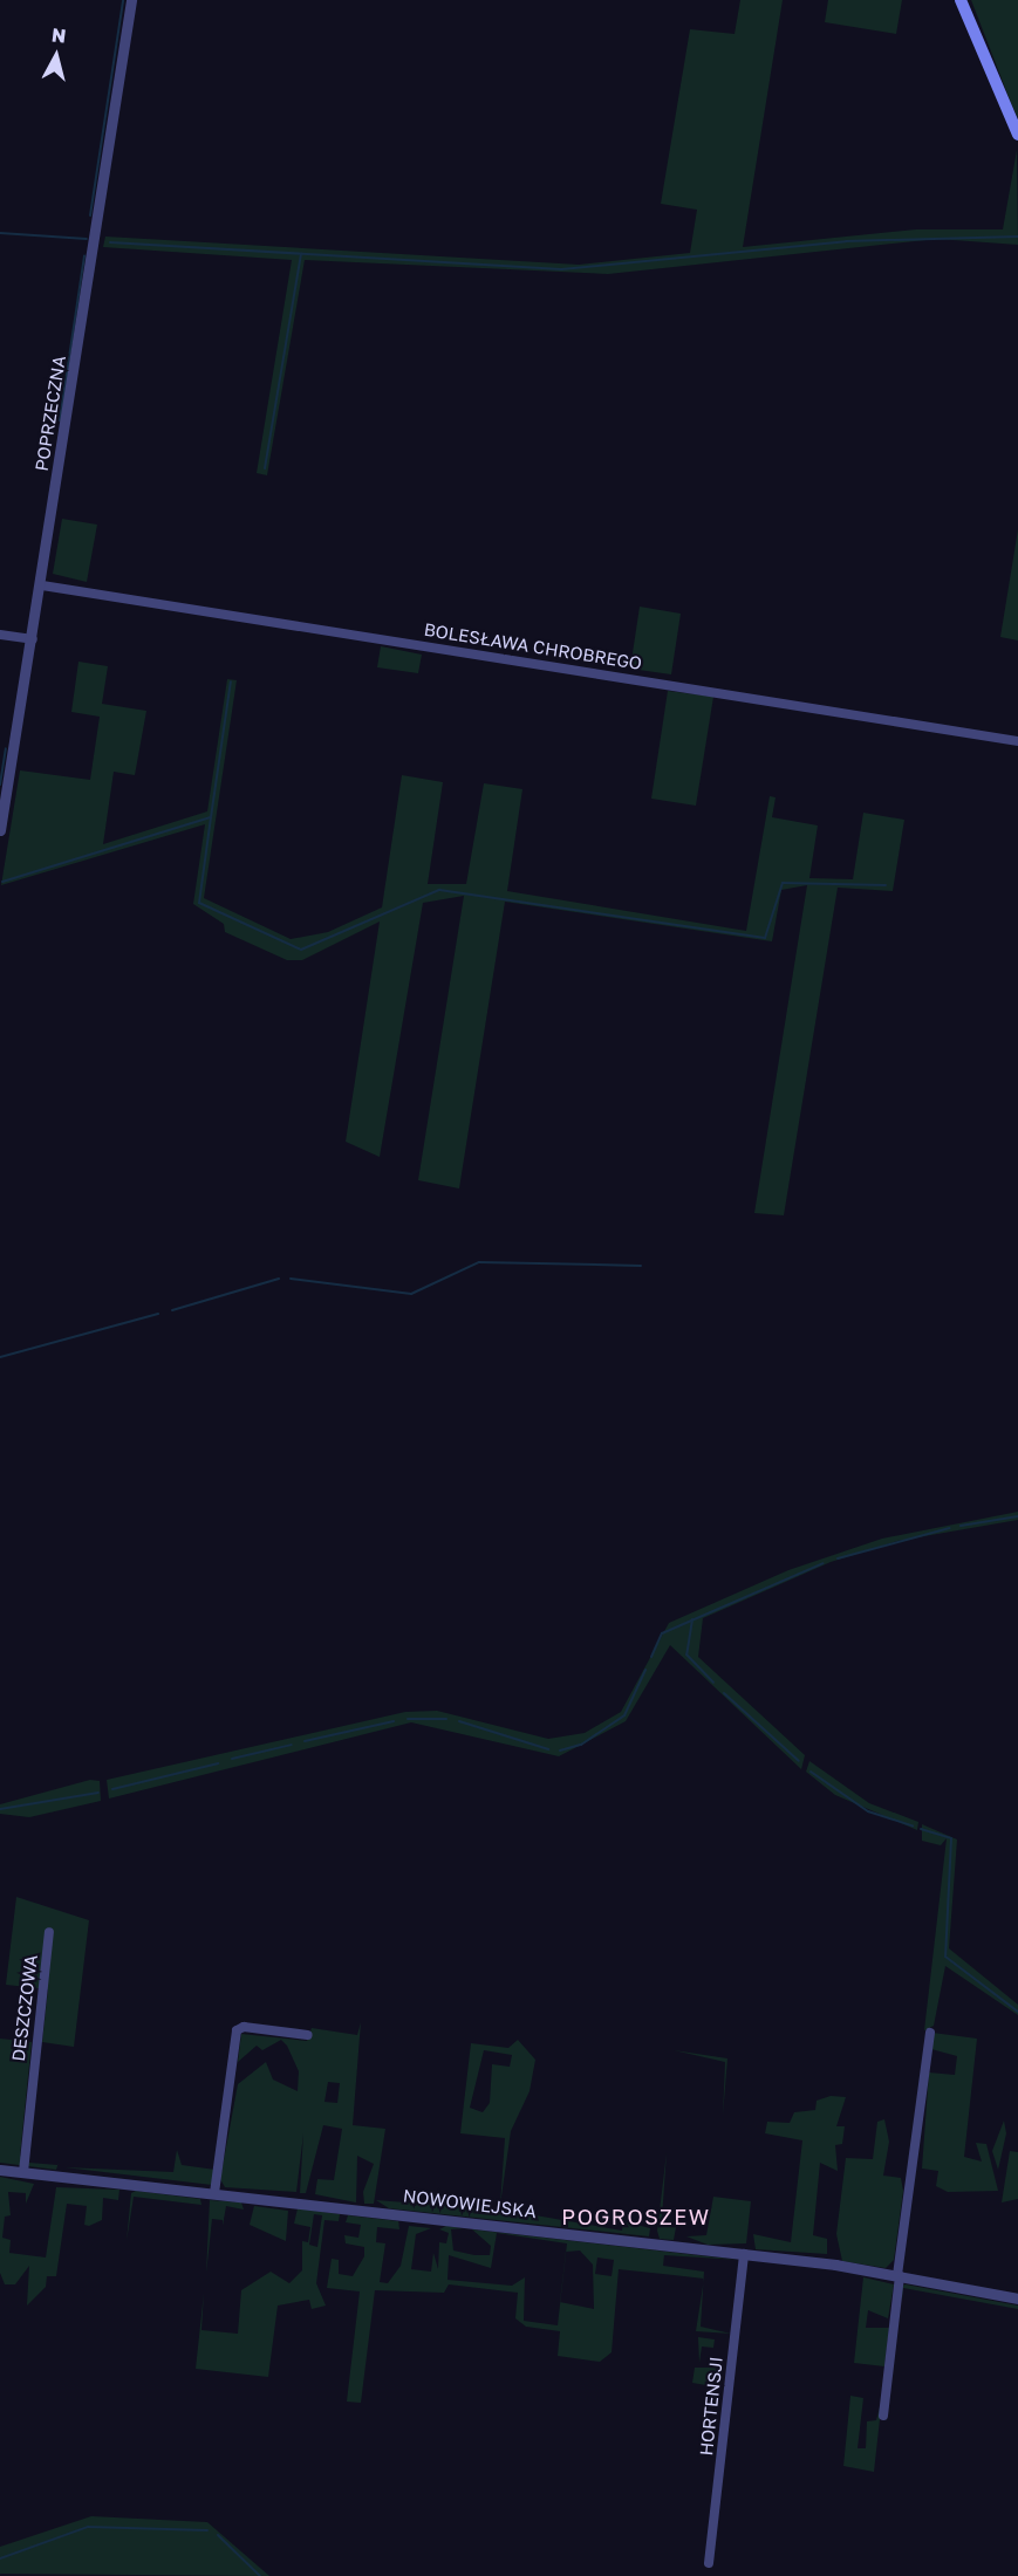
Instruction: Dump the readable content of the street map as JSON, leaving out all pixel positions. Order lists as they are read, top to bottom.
{
  "streets": {
    "street": [
      "POPRZECZNA",
      "BOLESŁAWA CHROBREGO",
      "DESZCZOWA",
      "NOWOWIEJSKA",
      "HORTENSJI"
    ]
  },
  "crossings": [
    ["POPRZECZNA", "BOLESŁAWA CHROBREGO"],
    ["DESZCZOWA", "NOWOWIEJSKA"],
    ["NOWOWIEJSKA", "HORTENSJI"]
  ],
  "districts": ["POGROSZEW"],
  "north": "top"
}
